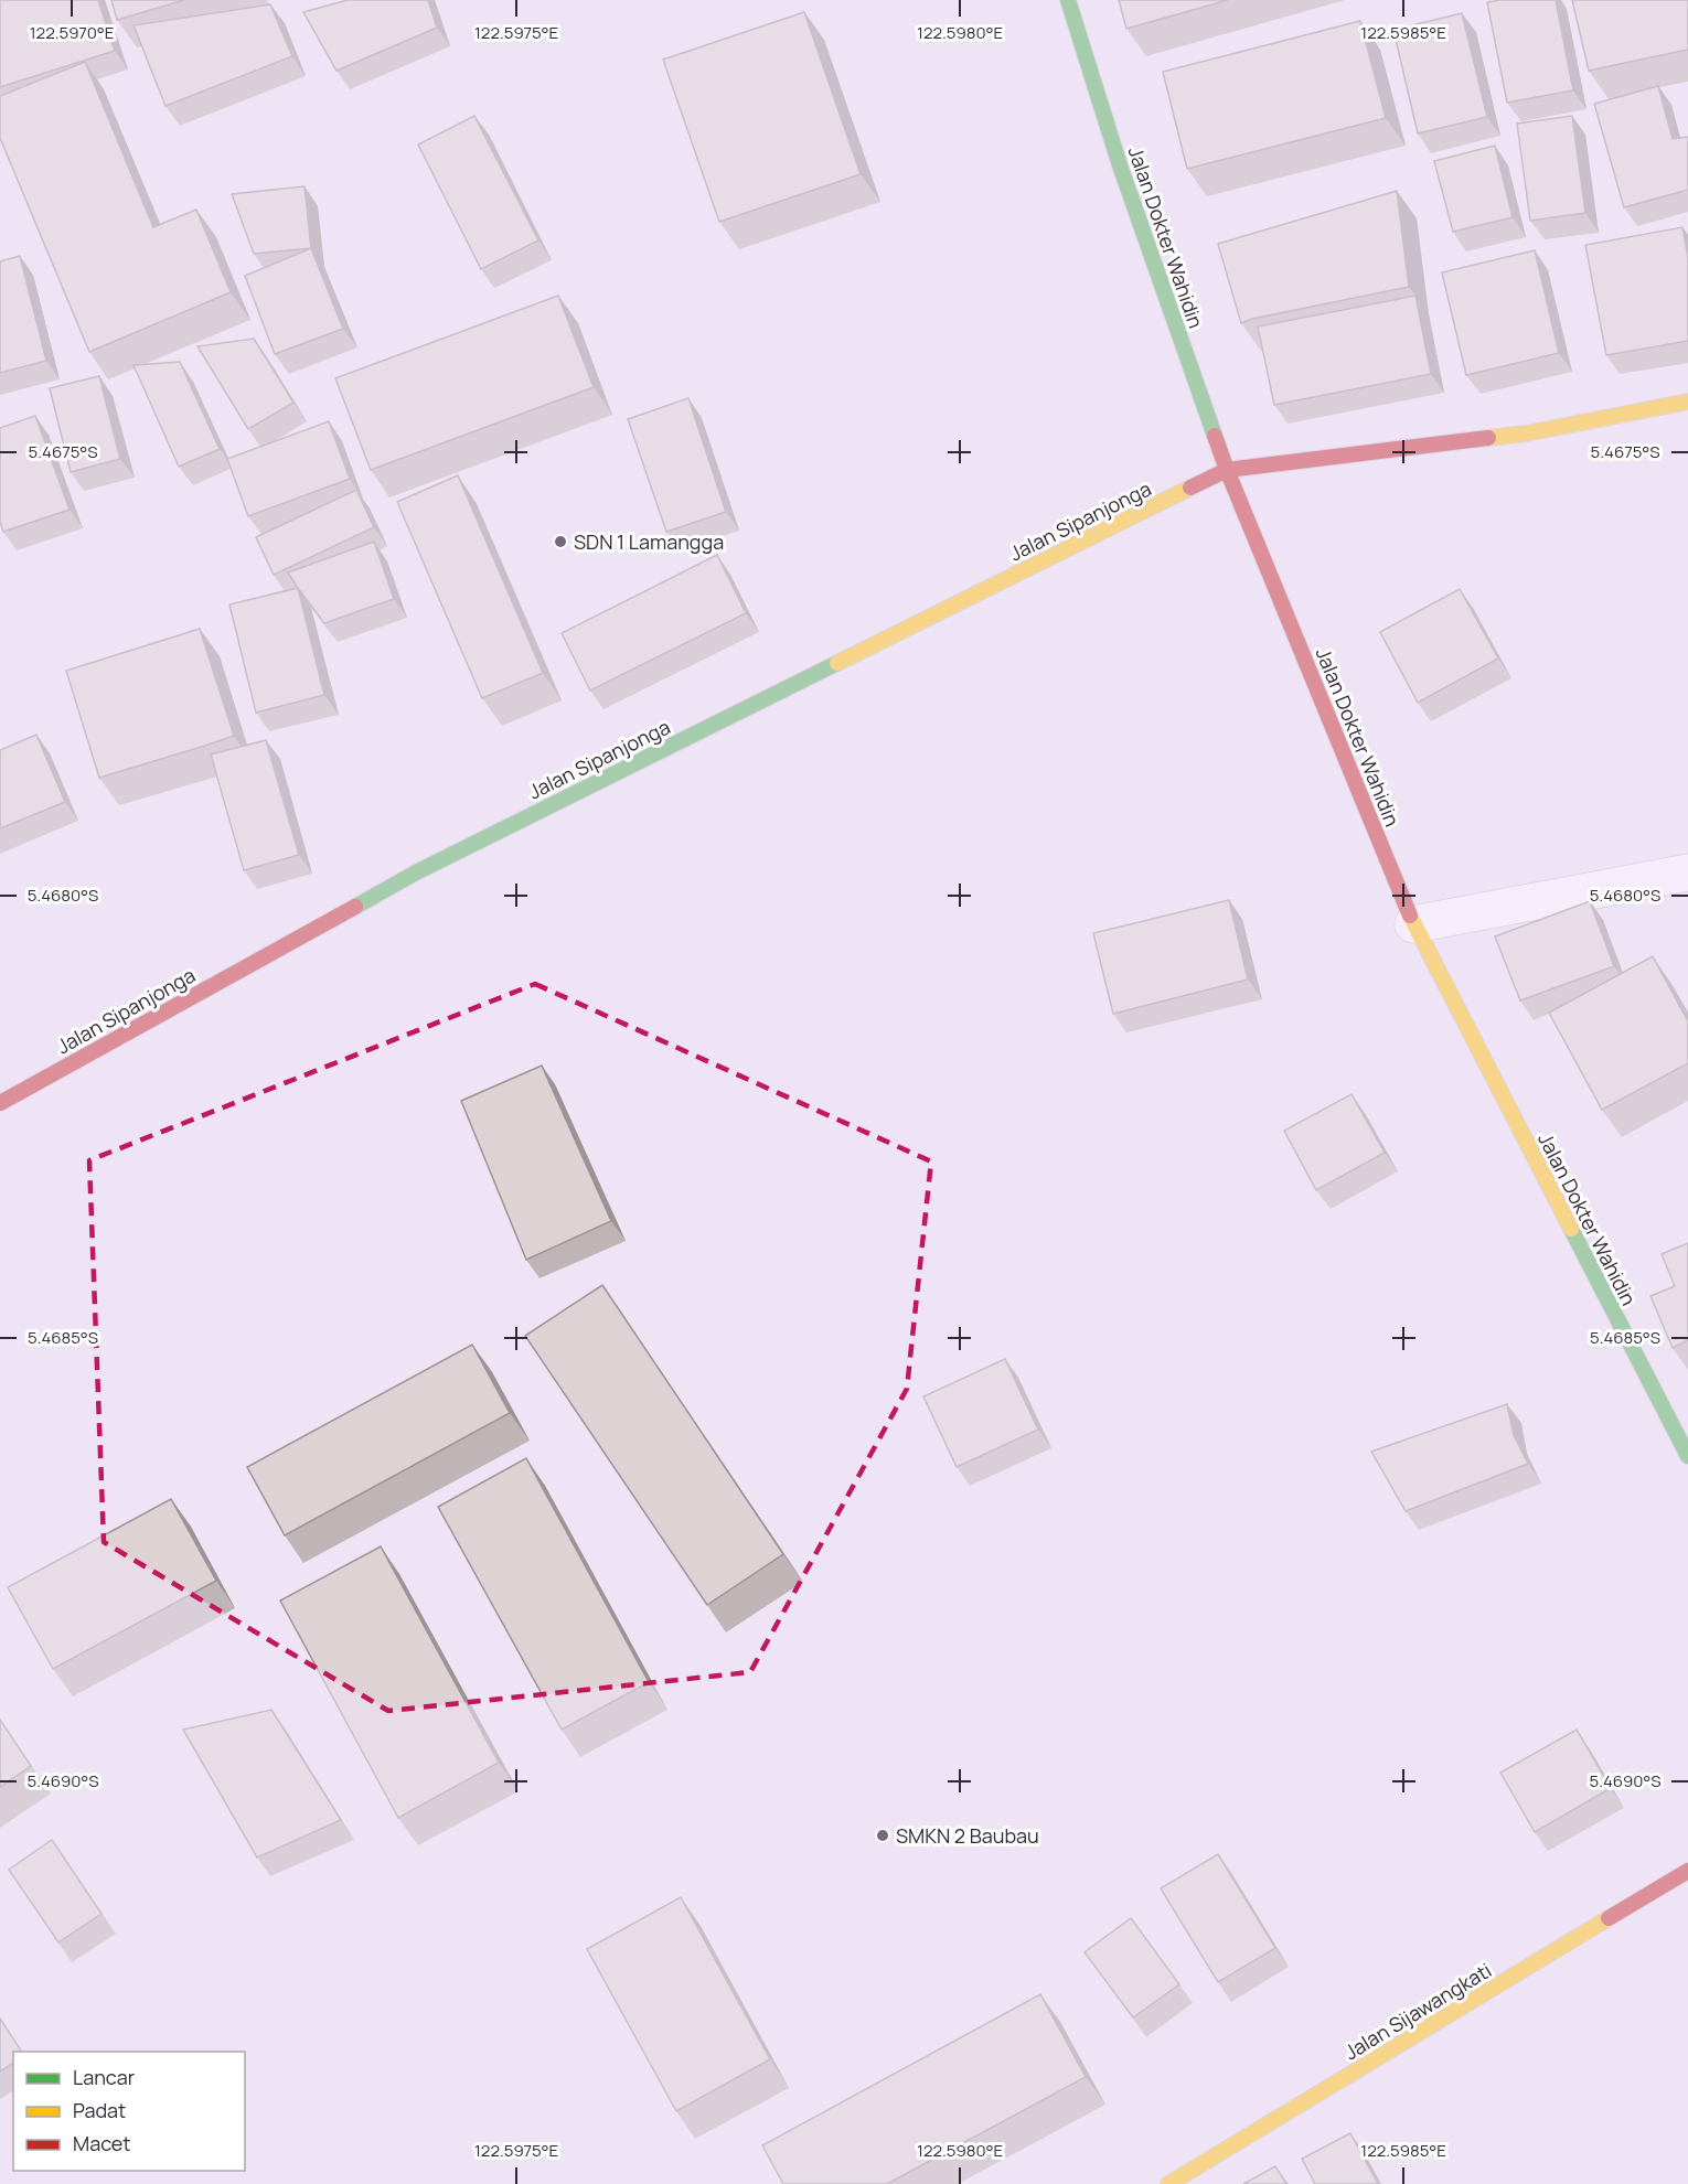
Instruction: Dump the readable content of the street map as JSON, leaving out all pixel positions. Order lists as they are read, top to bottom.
{
  "streets": {
    "street": ["Jalan Dokter Wahidin", "Jalan Sipanjonga", "Jalan Sijawangkati"]
  },
  "crossings": [
    ["Jalan Dokter Wahidin", "Jalan Sipanjonga"]
  ],
  "places": ["SDN 1 Lamangga", "SMKN 2 Baubau"],
  "legend": ["Lancar", "Padat", "Macet"],
  "coordinates": [
    "122.5970°E",
    "122.5975°E",
    "122.5980°E",
    "122.5985°E",
    "5.4675°S",
    "5.4680°S",
    "5.4685°S",
    "5.4690°S"
  ]
}
